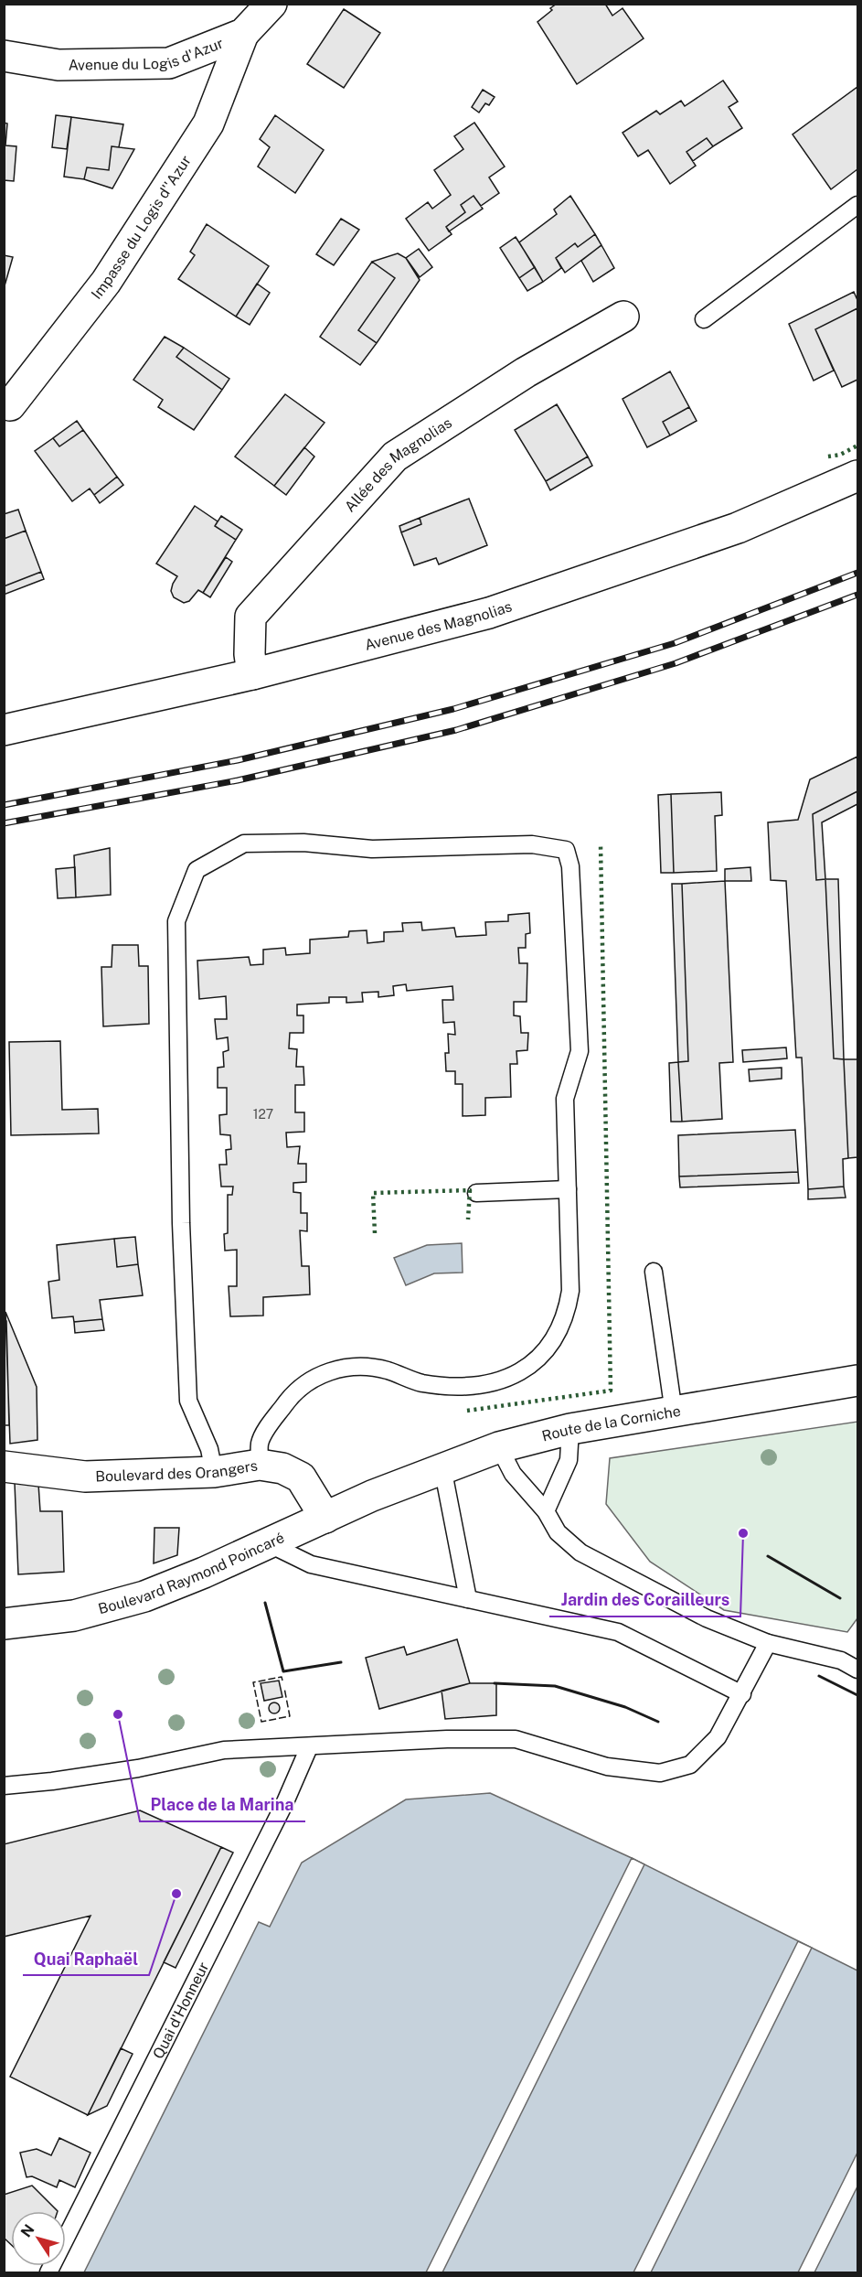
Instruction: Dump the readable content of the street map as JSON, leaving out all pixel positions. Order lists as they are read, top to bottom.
{
  "streets": {
    "street": [
      "Avenue du Logis d'Azur",
      "Impasse du Logis d''Azur",
      "Allée des Magnolias",
      "Avenue des Magnolias",
      "Route de la Corniche",
      "Boulevard des Orangers",
      "Boulevard Raymond Poincaré"
    ],
    "lane": ["Quai d'Honneur"]
  },
  "crossings": [
    ["Avenue du Logis d'Azur", "Impasse du Logis d''Azur"],
    ["Allée des Magnolias", "Avenue des Magnolias"],
    ["Route de la Corniche", "Boulevard Raymond Poincaré"],
    ["Boulevard des Orangers", "Boulevard Raymond Poincaré"]
  ],
  "places": ["Jardin des Corailleurs", "Place de la Marina", "Quai Raphaël"],
  "house_numbers": ["127"],
  "north": "top left"
}
